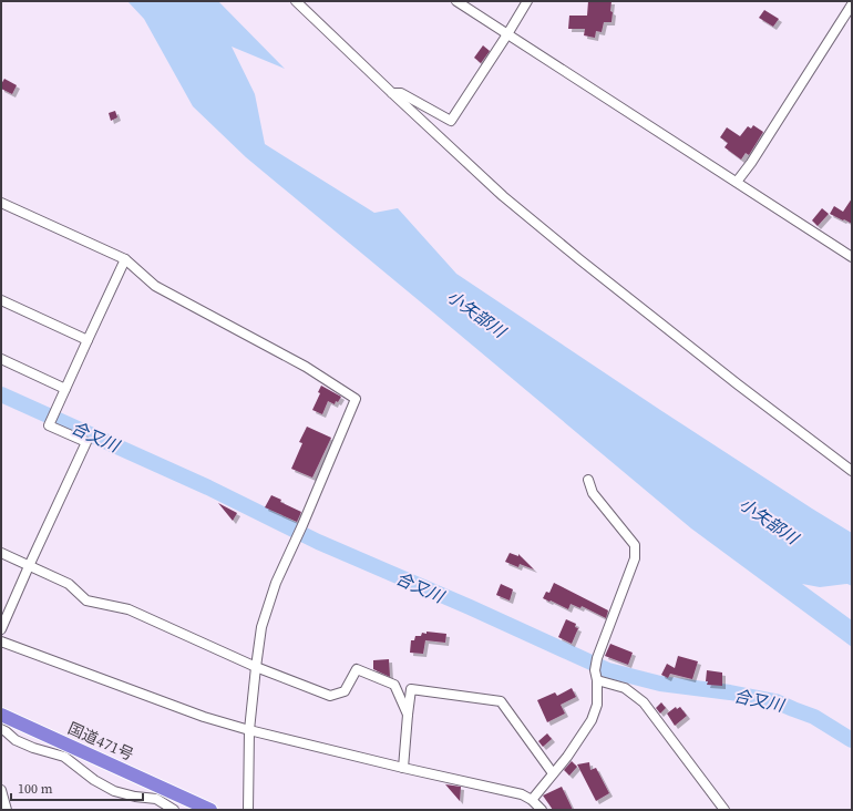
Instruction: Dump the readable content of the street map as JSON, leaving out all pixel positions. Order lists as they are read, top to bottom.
{
  "streets": {
    "highway": ["国道471号"]
  },
  "water": ["小矢部川", "合又川"],
  "scale_bar": "100 m"
}
